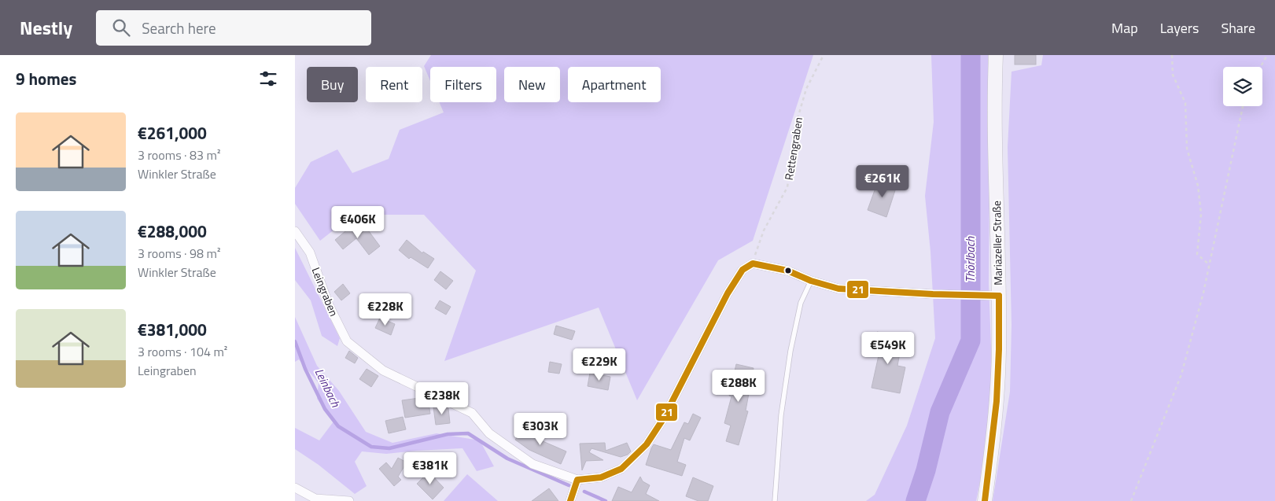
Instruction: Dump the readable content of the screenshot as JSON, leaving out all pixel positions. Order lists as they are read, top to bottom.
{
  "streets": {
    "main road": ["Mariazeller Straße"],
    "street": ["Leingraben"],
    "path": ["Rettengraben"]
  },
  "water": ["Thörlbach", "Leinbach"],
  "lines": ["transit line 21"],
  "page": {
    "header": "Nestly",
    "search": "Search here",
    "nav": ["Map", "Layers", "Share"],
    "heading": "9 homes",
    "chip": [
      "Buy",
      "Rent",
      "Filters",
      "New",
      "Apartment"
    ],
    "list": [
      {
        "name": "€261,000",
        "note": "3 rooms · 83 m² · Winkler Straße"
      },
      {
        "name": "€288,000",
        "note": "3 rooms · 98 m² · Winkler Straße"
      },
      {
        "name": "€381,000",
        "note": "3 rooms · 104 m² · Leingraben"
      }
    ],
    "price": [
      "€261K",
      "€406K",
      "€228K",
      "€549K",
      "€229K",
      "€288K",
      "€238K",
      "€303K",
      "€381K"
    ]
  }
}
